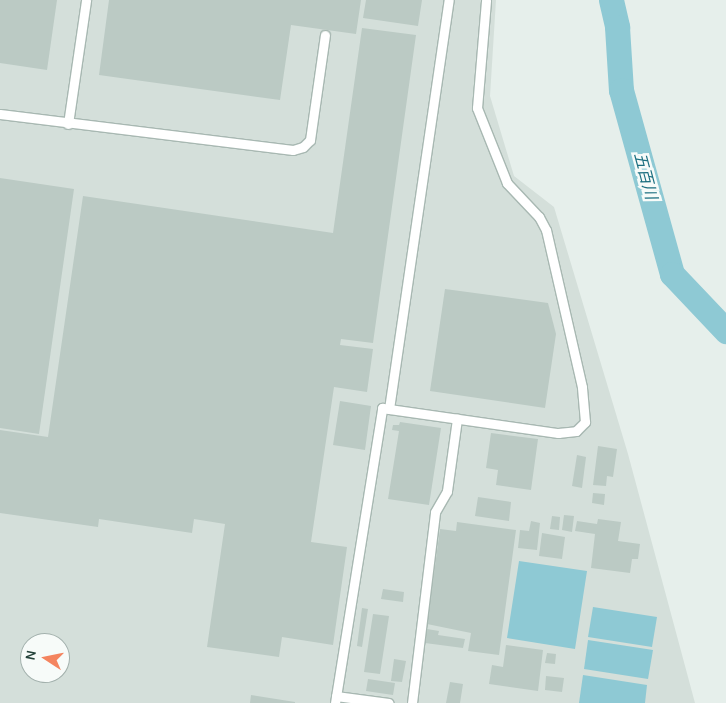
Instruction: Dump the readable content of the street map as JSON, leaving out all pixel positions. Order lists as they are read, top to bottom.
{
  "water": ["五百川"],
  "north": "left"
}
